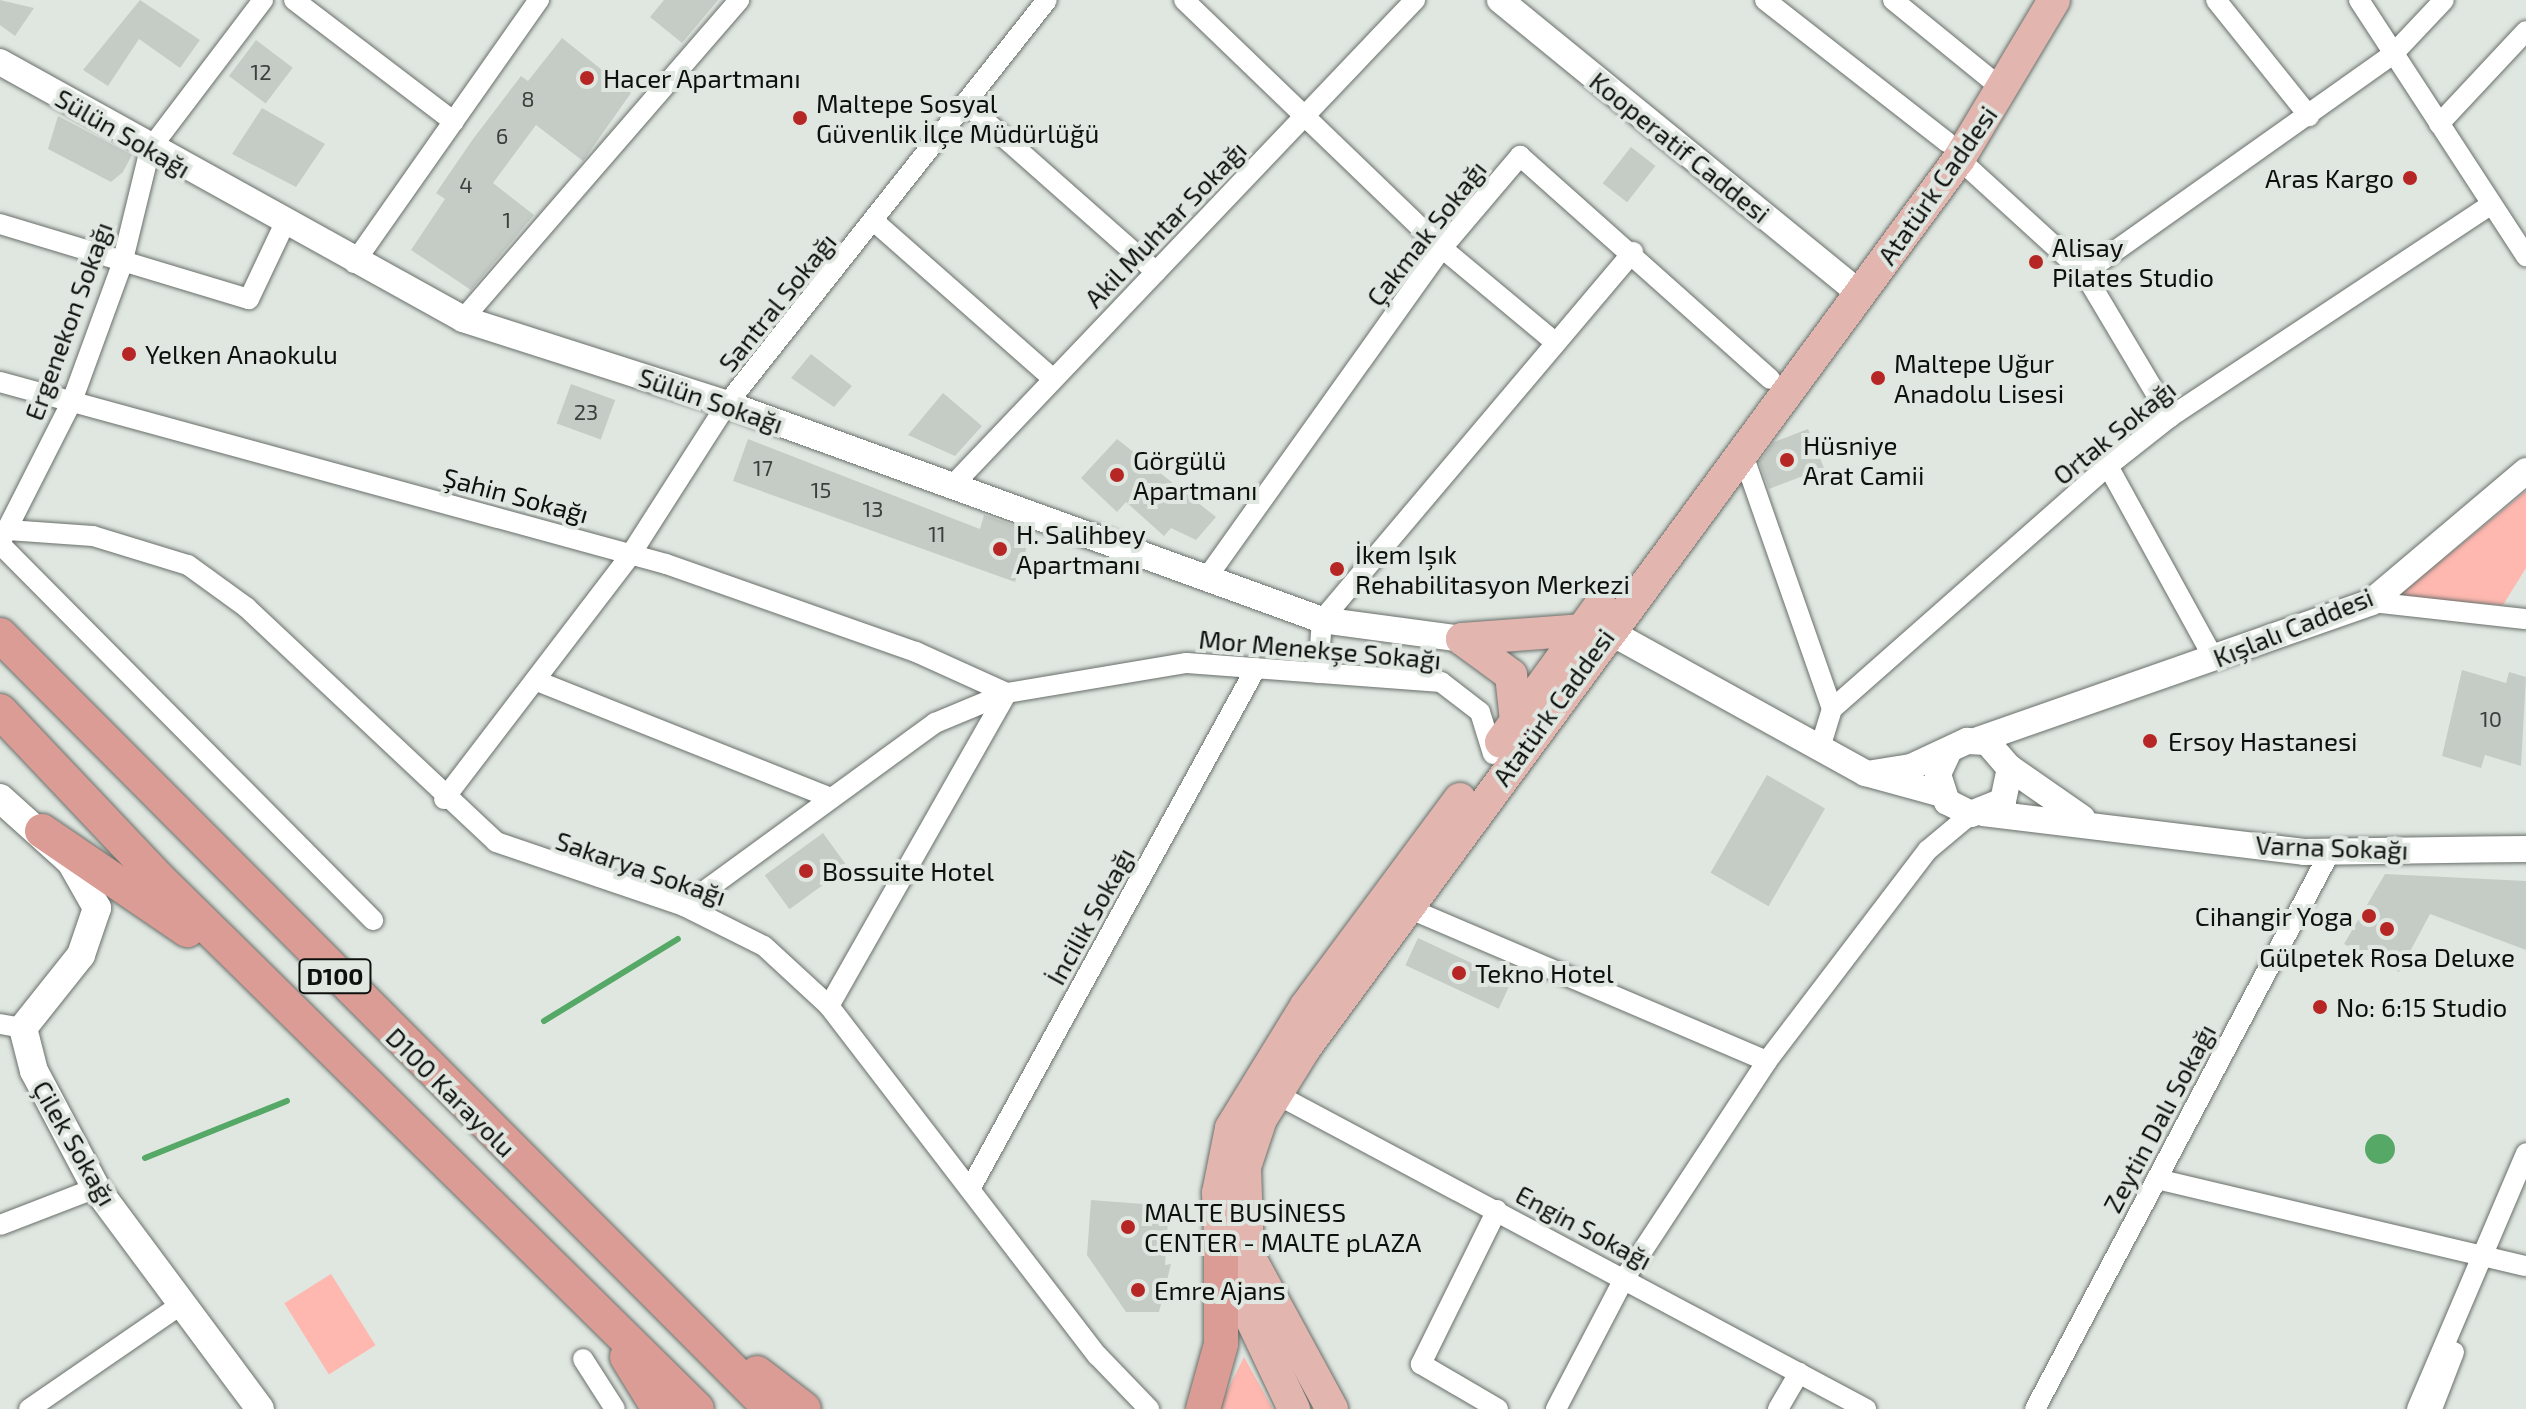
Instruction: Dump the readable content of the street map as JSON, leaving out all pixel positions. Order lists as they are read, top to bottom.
{
  "streets": {
    "highway": ["D100", "D100 Karayolu"],
    "main road": ["Atatürk Caddesi", "Çilek Sokağı"],
    "street": [
      "Sülün Sokağı",
      "Kooperatif Caddesi",
      "Akil Muhtar Sokağı",
      "Çakmak Sokağı",
      "Santral Sokağı",
      "Ergenekon Sokağı",
      "Ortak Sokağı",
      "Şahin Sokağı",
      "Kışlalı Caddesi",
      "Mor Menekşe Sokağı",
      "Varna Sokağı",
      "Sakarya Sokağı",
      "İncilik Sokağı",
      "Zeytin Dalı Sokağı",
      "Engin Sokağı"
    ]
  },
  "crossings": [
    ["Sülün Sokağı", "Akil Muhtar Sokağı"],
    ["Sülün Sokağı", "Çakmak Sokağı"],
    ["Sülün Sokağı", "Santral Sokağı"],
    ["Sülün Sokağı", "Ergenekon Sokağı"],
    ["Kooperatif Caddesi", "Atatürk Caddesi"],
    ["Atatürk Caddesi", "Çakmak Sokağı"],
    ["Atatürk Caddesi", "Mor Menekşe Sokağı"],
    ["Atatürk Caddesi", "Engin Sokağı"],
    ["Santral Sokağı", "Şahin Sokağı"],
    ["Santral Sokağı", "Sakarya Sokağı"],
    ["Ergenekon Sokağı", "Şahin Sokağı"],
    ["Ergenekon Sokağı", "Sakarya Sokağı"],
    ["Şahin Sokağı", "Mor Menekşe Sokağı"],
    ["Kışlalı Caddesi", "Varna Sokağı"],
    ["Mor Menekşe Sokağı", "Sakarya Sokağı"],
    ["Mor Menekşe Sokağı", "İncilik Sokağı"],
    ["Varna Sokağı", "Zeytin Dalı Sokağı"],
    ["Sakarya Sokağı", "İncilik Sokağı"]
  ],
  "places": [
    "Hacer Apartmanı",
    "Maltepe Sosyal Güvenlik İlçe Müdürlüğü",
    "Aras Kargo",
    "Alisay Pilates Studio",
    "Yelken Anaokulu",
    "Maltepe Uğur Anadolu Lisesi",
    "Hüsniye Arat Camii",
    "Görgülü Apartmanı",
    "H. Salihbey Apartmanı",
    "İkem Işık Rehabilitasyon Merkezi",
    "Ersoy Hastanesi",
    "Bossuite Hotel",
    "Cihangir Yoga",
    "Gülpetek Rosa Deluxe",
    "Tekno Hotel",
    "No: 6:15 Studio",
    "MALTE BUSİNESS CENTER - MALTE pLAZA",
    "Emre Ajans"
  ],
  "house_numbers": [
    "12",
    "8",
    "6",
    "4",
    "1",
    "23",
    "17",
    "15",
    "13",
    "11",
    "10"
  ]
}
